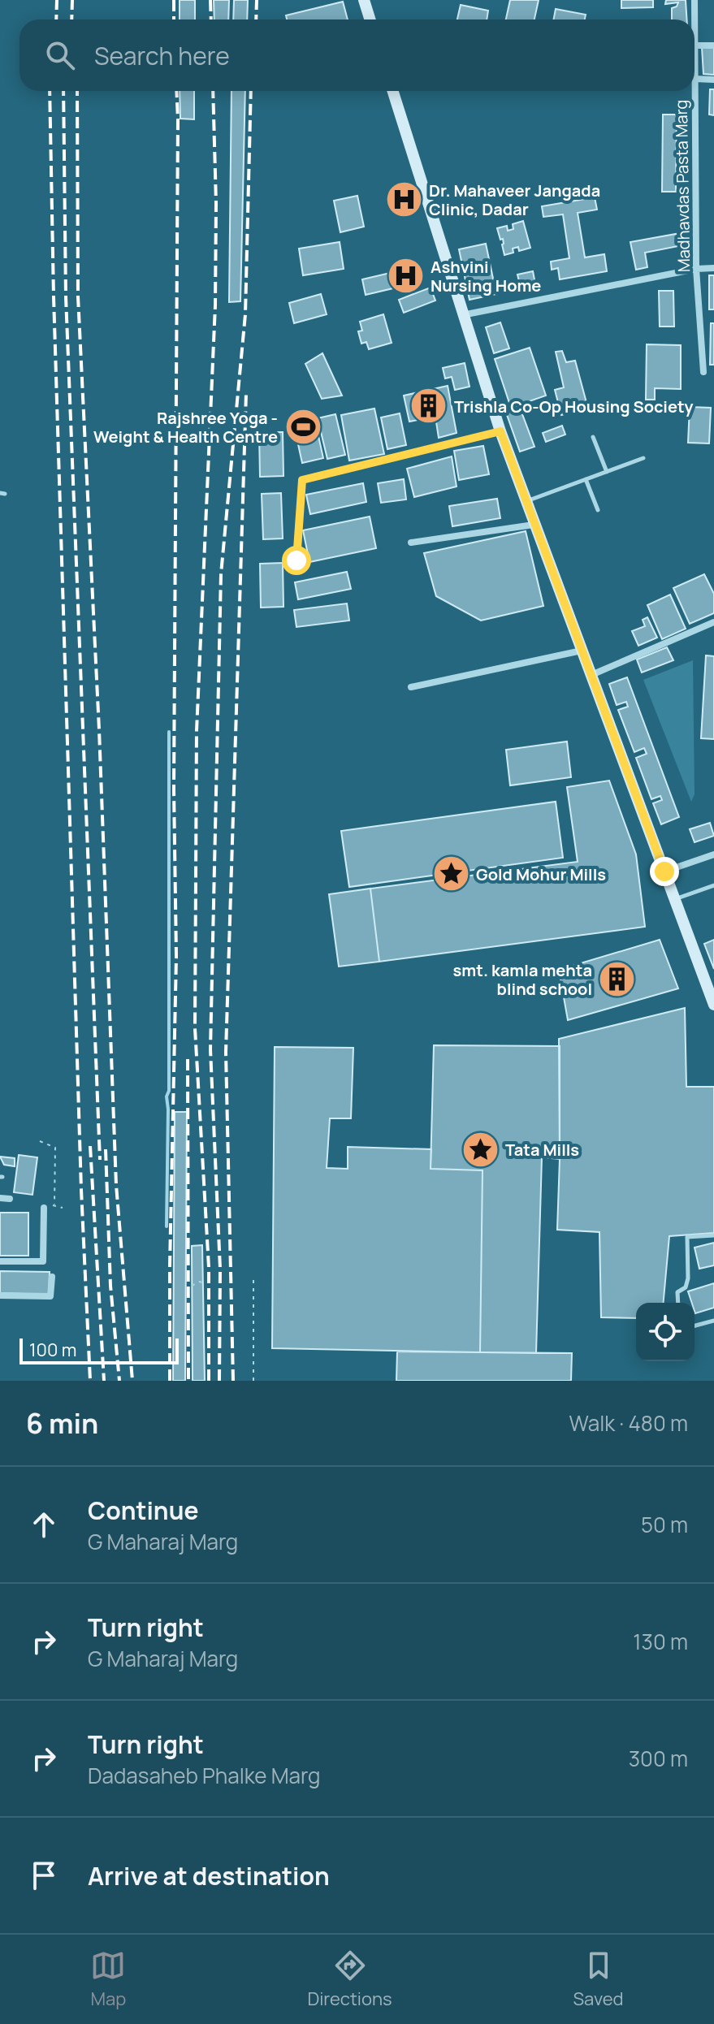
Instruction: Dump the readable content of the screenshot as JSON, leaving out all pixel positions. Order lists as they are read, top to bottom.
{
  "streets": {
    "street": ["Madhavdas Pasta Marg"]
  },
  "places": {
    "hospital": ["Dr. Mahaveer Jangada Clinic, Dadar", "Ashvini Nursing Home"],
    "building": ["Trishla Co-Op Housing Society", "smt. kamla mehta blind school"],
    "sports": ["Rajshree Yoga - Weight & Health Centre"],
    "place": ["Gold Mohur Mills", "Tata Mills"]
  },
  "scale_bar": "100 m",
  "page": {
    "search": "Search here",
    "scale": "100 m",
    "heading": ["6 min", "Walk · 480 m"],
    "list": [
      ["Continue", "G Maharaj Marg", "50 m"],
      ["Turn right", "G Maharaj Marg", "130 m"],
      ["Turn right", "Dadasaheb Phalke Marg", "300 m"],
      "Arrive at destination"
    ],
    "nav": ["Map", "Directions", "Saved"]
  }
}
